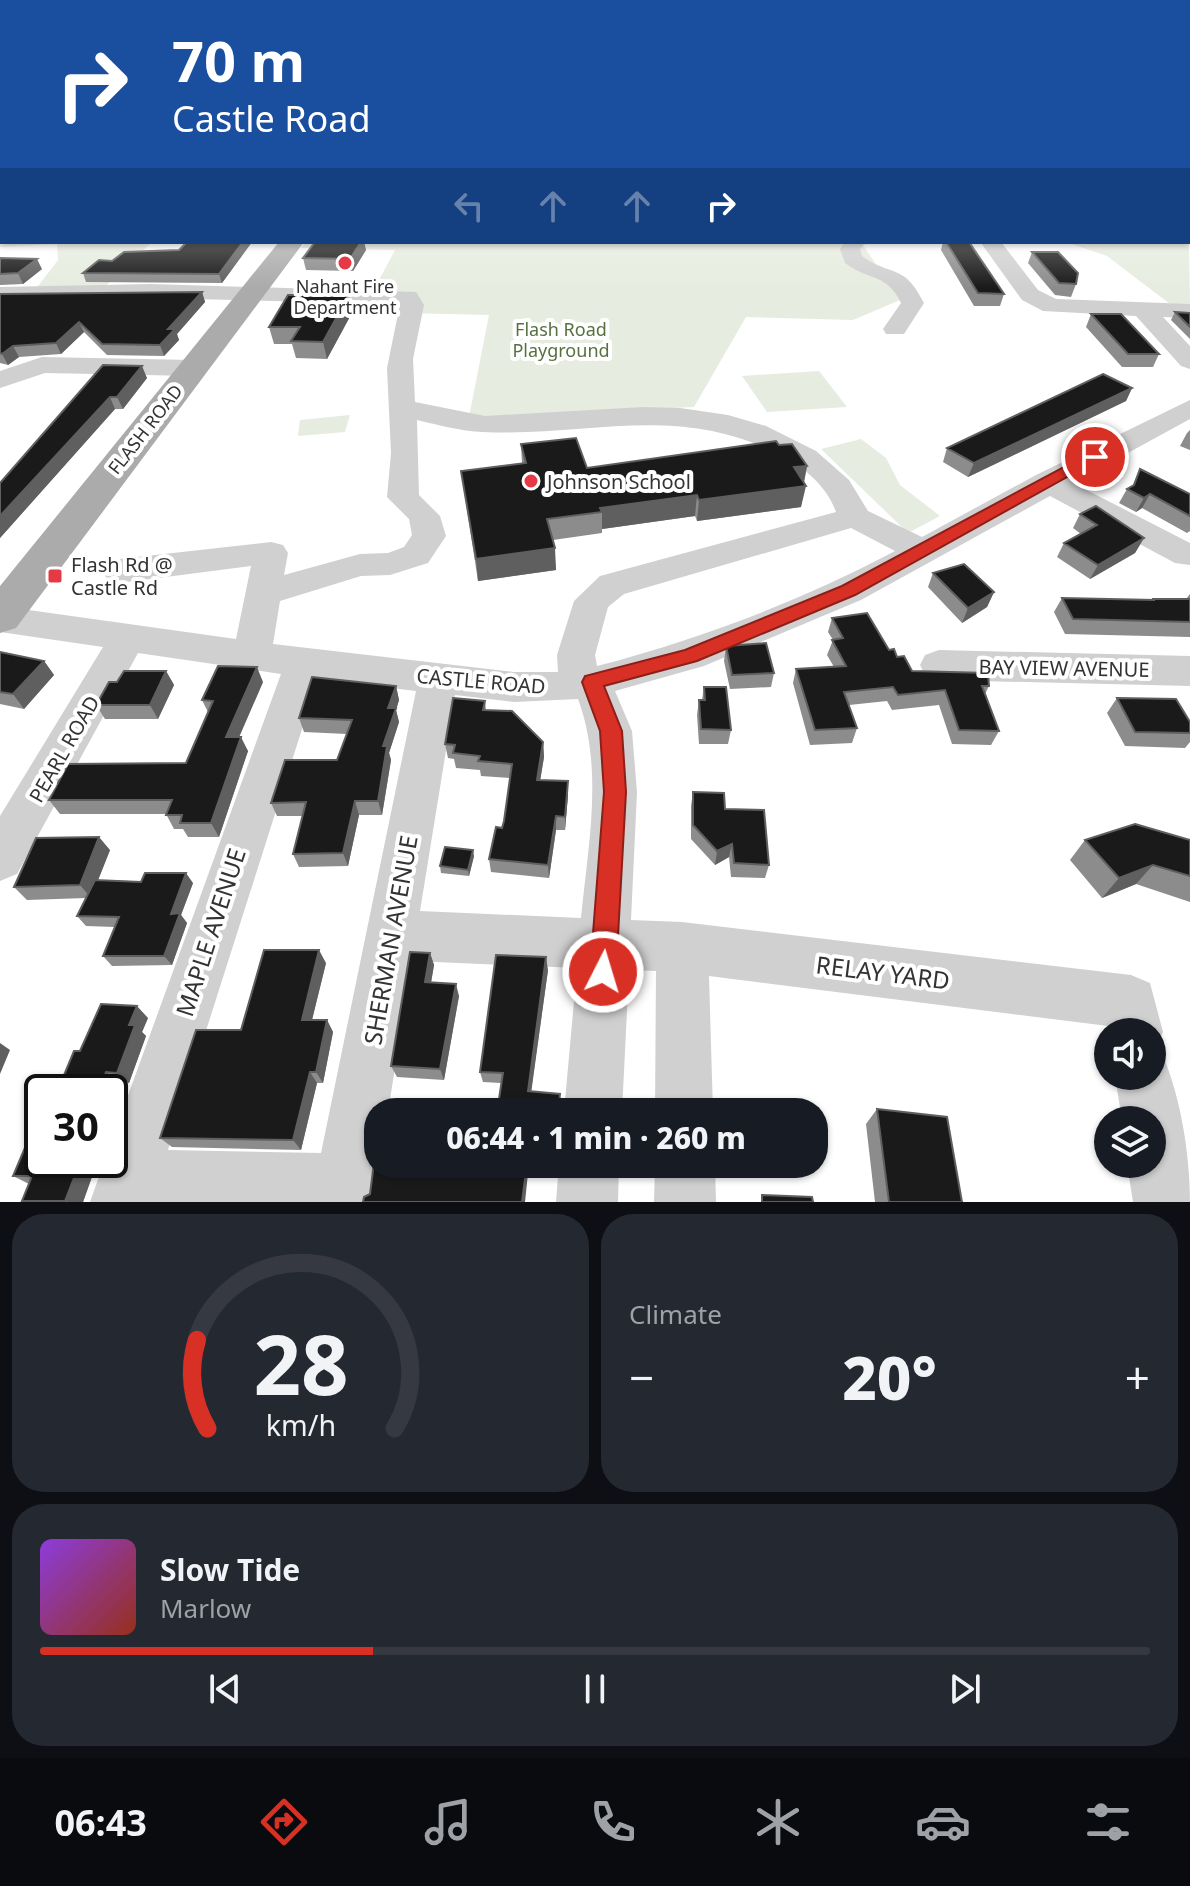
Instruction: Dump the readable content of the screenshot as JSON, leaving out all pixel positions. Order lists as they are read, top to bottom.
{
  "streets": {
    "main road": ["FLASH ROAD"],
    "street": [
      "BAY VIEW AVENUE",
      "CASTLE ROAD",
      "PEARL ROAD",
      "MAPLE AVENUE",
      "SHERMAN AVENUE",
      "RELAY YARD"
    ]
  },
  "crossings": [
    ["FLASH ROAD", "CASTLE ROAD"],
    ["CASTLE ROAD", "PEARL ROAD"],
    ["CASTLE ROAD", "MAPLE AVENUE"],
    ["CASTLE ROAD", "SHERMAN AVENUE"],
    ["SHERMAN AVENUE", "RELAY YARD"]
  ],
  "parks": ["Flash Road Playground"],
  "places": {
    "other": ["Nahant Fire Department", "Johnson School"],
    "transit": ["Flash Rd @ Castle Rd"]
  },
  "page": {
    "turn": ["70 m", "Castle Road"],
    "limit": "30",
    "trip": "06:44 · 1 min · 260 m",
    "tile": "Climate",
    "heat": ["−", "20°", "+"],
    "song": ["Slow Tide", "Marlow"],
    "tabs": "06:43",
    "gauge": ["28", "km/h"]
  }
}
